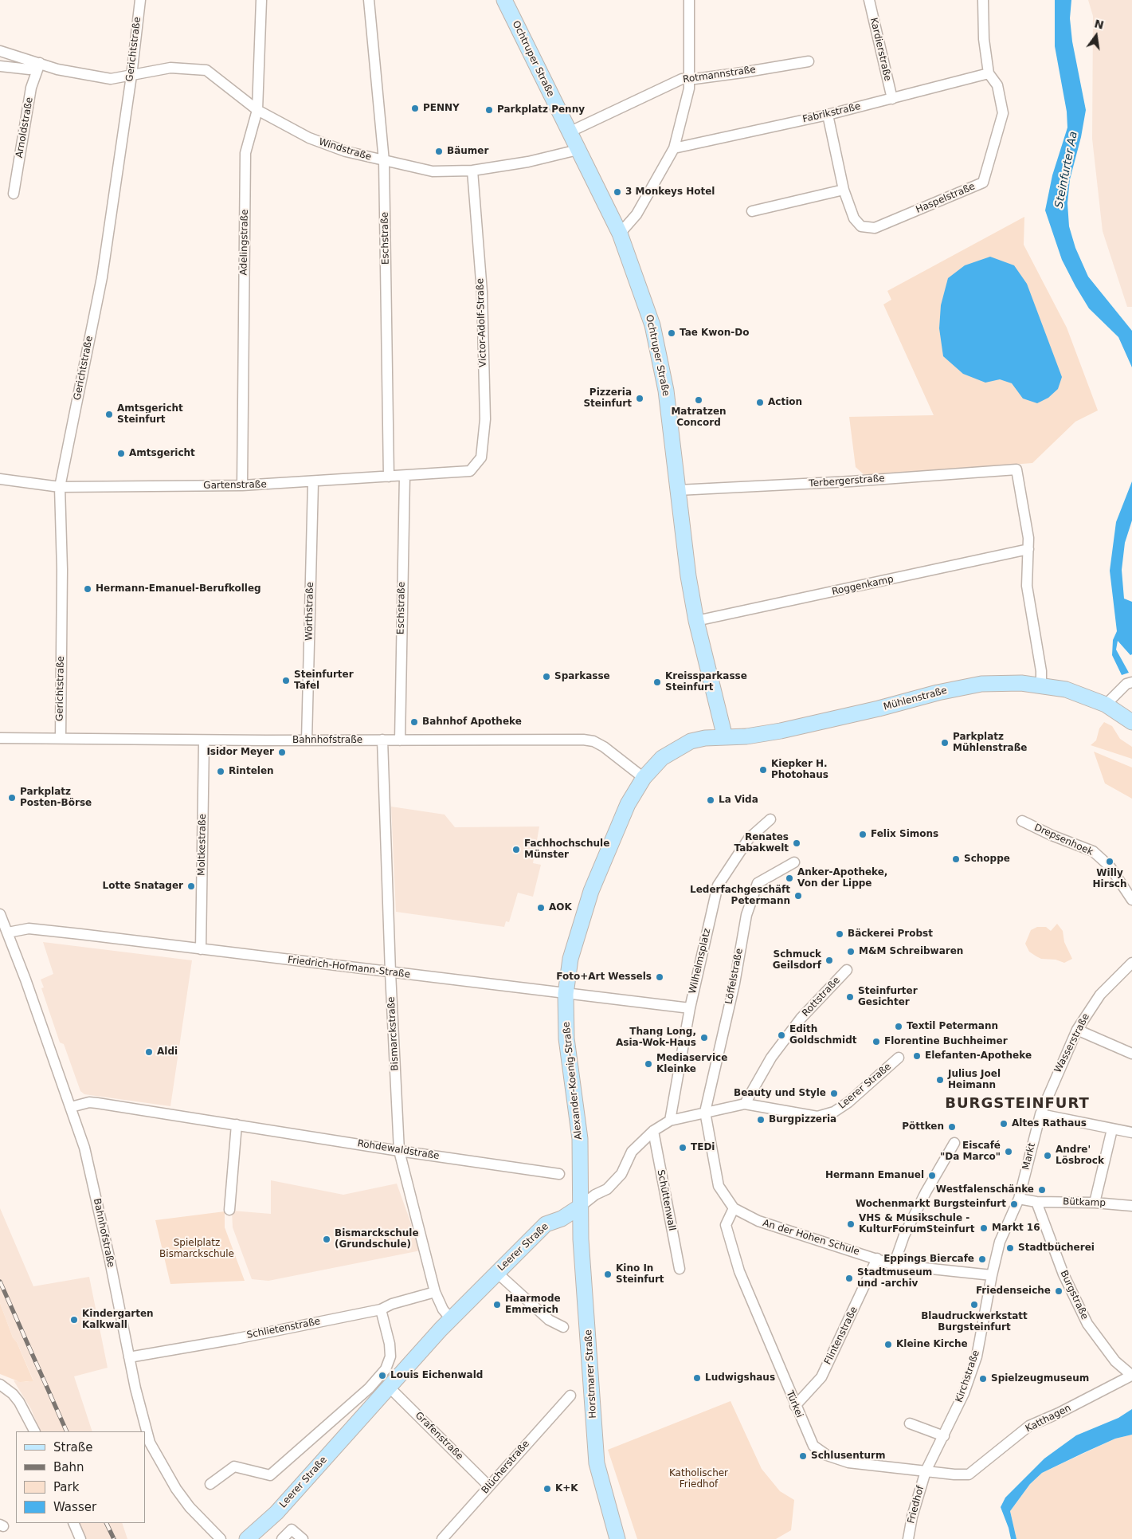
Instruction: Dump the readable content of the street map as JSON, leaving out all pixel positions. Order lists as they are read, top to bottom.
{
  "streets": {
    "main road": [
      "Ochtruper Straße",
      "Mühlenstraße",
      "Alexander-Koenig-Straße",
      "Leerer Straße",
      "Horstmarer Straße"
    ],
    "street": [
      "Gerichtstraße",
      "Kardierstraße",
      "Rotmannstraße",
      "Fabrikstraße",
      "Arnoldstraße",
      "Windstraße",
      "Haspelstraße",
      "Eschstraße",
      "Adelingstraße",
      "Victor-Adolf-Straße",
      "Terbergerstraße",
      "Gartenstraße",
      "Roggenkamp",
      "Wörthstraße",
      "Bahnhofstraße",
      "Drepsenhoek",
      "Moltkestraße",
      "Wilhelmsplatz",
      "Friedrich-Hofmann-Straße",
      "Löffelstraße",
      "Rottstraße",
      "Bismarckstraße",
      "Wasserstraße",
      "Rohdewaldstraße",
      "Markt",
      "Schüttenwall",
      "Bütkamp",
      "An der Hohen Schule",
      "Burgstraße",
      "Schlietenstraße",
      "Flintenstraße",
      "Kirchstraße",
      "Türkei",
      "Katthagen",
      "Grafenstraße",
      "Blücherstraße",
      "Friedhof"
    ]
  },
  "crossings": [
    ["Gerichtstraße", "Windstraße"],
    ["Gerichtstraße", "Gartenstraße"],
    ["Gerichtstraße", "Bahnhofstraße"],
    ["Kardierstraße", "Fabrikstraße"],
    ["Ochtruper Straße", "Rotmannstraße"],
    ["Ochtruper Straße", "Windstraße"],
    ["Ochtruper Straße", "Terbergerstraße"],
    ["Ochtruper Straße", "Roggenkamp"],
    ["Ochtruper Straße", "Mühlenstraße"],
    ["Ochtruper Straße", "Alexander-Koenig-Straße"],
    ["Fabrikstraße", "Haspelstraße"],
    ["Arnoldstraße", "Windstraße"],
    ["Windstraße", "Eschstraße"],
    ["Windstraße", "Adelingstraße"],
    ["Windstraße", "Victor-Adolf-Straße"],
    ["Eschstraße", "Gartenstraße"],
    ["Eschstraße", "Bahnhofstraße"],
    ["Adelingstraße", "Gartenstraße"],
    ["Victor-Adolf-Straße", "Gartenstraße"],
    ["Terbergerstraße", "Roggenkamp"],
    ["Gartenstraße", "Wörthstraße"],
    ["Wörthstraße", "Bahnhofstraße"],
    ["Mühlenstraße", "Alexander-Koenig-Straße"],
    ["Bahnhofstraße", "Moltkestraße"],
    ["Bahnhofstraße", "Friedrich-Hofmann-Straße"],
    ["Bahnhofstraße", "Bismarckstraße"],
    ["Bahnhofstraße", "Alexander-Koenig-Straße"],
    ["Bahnhofstraße", "Rohdewaldstraße"],
    ["Bahnhofstraße", "Schlietenstraße"],
    ["Moltkestraße", "Friedrich-Hofmann-Straße"],
    ["Wilhelmsplatz", "Friedrich-Hofmann-Straße"],
    ["Wilhelmsplatz", "Leerer Straße"],
    ["Friedrich-Hofmann-Straße", "Bismarckstraße"],
    ["Friedrich-Hofmann-Straße", "Alexander-Koenig-Straße"],
    ["Löffelstraße", "Leerer Straße"],
    ["Löffelstraße", "An der Hohen Schule"],
    ["Rottstraße", "Leerer Straße"],
    ["Bismarckstraße", "Leerer Straße"],
    ["Bismarckstraße", "Rohdewaldstraße"],
    ["Bismarckstraße", "Schlietenstraße"],
    ["Wasserstraße", "Markt"],
    ["Alexander-Koenig-Straße", "Leerer Straße"],
    ["Alexander-Koenig-Straße", "Horstmarer Straße"],
    ["Leerer Straße", "Schüttenwall"],
    ["Leerer Straße", "An der Hohen Schule"],
    ["Leerer Straße", "Horstmarer Straße"],
    ["Leerer Straße", "Grafenstraße"],
    ["Markt", "An der Hohen Schule"],
    ["Markt", "Kirchstraße"],
    ["Bütkamp", "Burgstraße"],
    ["An der Hohen Schule", "Flintenstraße"],
    ["An der Hohen Schule", "Kirchstraße"],
    ["An der Hohen Schule", "Türkei"],
    ["Burgstraße", "Katthagen"],
    ["Flintenstraße", "Türkei"],
    ["Kirchstraße", "Türkei"],
    ["Kirchstraße", "Katthagen"],
    ["Kirchstraße", "Friedhof"],
    ["Türkei", "Katthagen"],
    ["Türkei", "Friedhof"],
    ["Katthagen", "Friedhof"],
    ["Grafenstraße", "Blücherstraße"]
  ],
  "districts": ["BURGSTEINFURT"],
  "water": ["Steinfurter Aa"],
  "parks": ["Spielplatz Bismarckschule", "Katholischer Friedhof"],
  "places": [
    "PENNY",
    "Parkplatz Penny",
    "Bäumer",
    "3 Monkeys Hotel",
    "Tae Kwon-Do",
    "Pizzeria Steinfurt",
    "Matratzen Concord",
    "Action",
    "Amtsgericht Steinfurt",
    "Amtsgericht",
    "Hermann-Emanuel-Berufkolleg",
    "Sparkasse",
    "Steinfurter Tafel",
    "Kreissparkasse Steinfurt",
    "Bahnhof Apotheke",
    "Parkplatz Mühlenstraße",
    "Isidor Meyer",
    "Kiepker H. Photohaus",
    "Rintelen",
    "Parkplatz Posten-Börse",
    "La Vida",
    "Felix Simons",
    "Renates Tabakwelt",
    "Fachhochschule Münster",
    "Schoppe",
    "Willy Hirsch",
    "Anker-Apotheke, Von der Lippe",
    "Lotte Snatager",
    "Lederfachgeschäft Petermann",
    "AOK",
    "Bäckerei Probst",
    "M&M Schreibwaren",
    "Schmuck Geilsdorf",
    "Foto+Art Wessels",
    "Steinfurter Gesichter",
    "Textil Petermann",
    "Edith Goldschmidt",
    "Thang Long, Asia-Wok-Haus",
    "Florentine Buchheimer",
    "Aldi",
    "Elefanten-Apotheke",
    "Mediaservice Kleinke",
    "Julius Joel Heimann",
    "Beauty und Style",
    "Burgpizzeria",
    "Altes Rathaus",
    "Pöttken",
    "TEDi",
    "Eiscafé \"Da Marco\"",
    "Andre' Lösbrock",
    "Hermann Emanuel",
    "Westfalenschänke",
    "Wochenmarkt Burgsteinfurt",
    "VHS & Musikschule - KulturForumSteinfurt",
    "Markt 16",
    "Bismarckschule (Grundschule)",
    "Stadtbücherei",
    "Eppings Biercafe",
    "Kino In Steinfurt",
    "Stadtmuseum und -archiv",
    "Friedenseiche",
    "Haarmode Emmerich",
    "Blaudruckwerkstatt Burgsteinfurt",
    "Kindergarten Kalkwall",
    "Kleine Kirche",
    "Louis Eichenwald",
    "Ludwigshaus",
    "Spielzeugmuseum",
    "Schlusenturm",
    "K+K"
  ],
  "legend": [
    "Straße",
    "Bahn",
    "Park",
    "Wasser"
  ],
  "north": "top"
}
